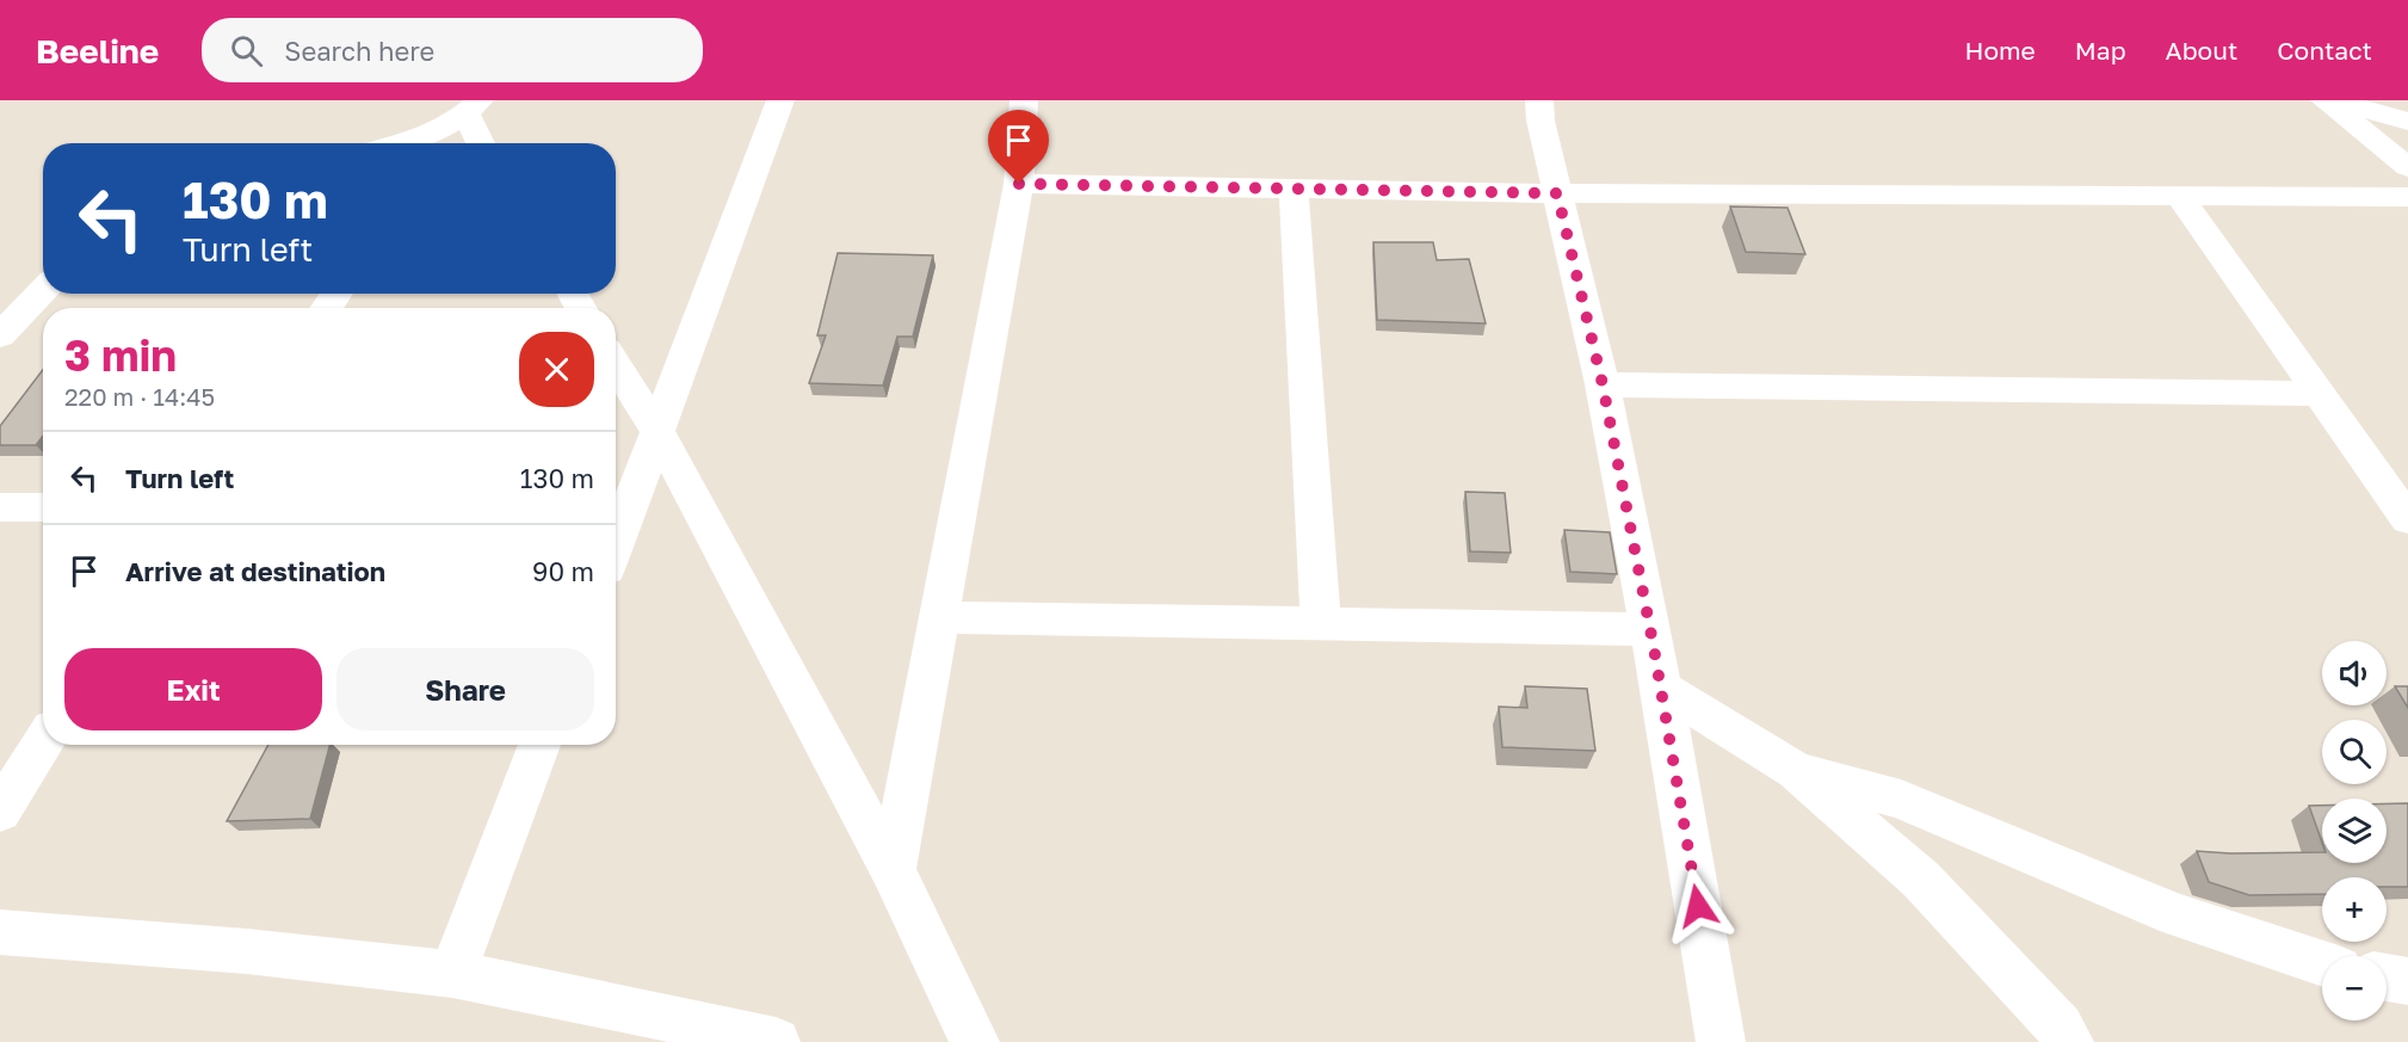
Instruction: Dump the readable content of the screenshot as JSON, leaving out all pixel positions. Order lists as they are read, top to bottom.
{
  "page": {
    "header": "Beeline",
    "search": "Search here",
    "nav": [
      "Home",
      "Map",
      "About",
      "Contact"
    ],
    "turn": ["130 m", "Turn left"],
    "heading": ["3 min", "220 m · 14:45"],
    "list": [
      {
        "name": "Turn left",
        "value": "130 m"
      },
      {
        "name": "Arrive at destination",
        "value": "90 m"
      }
    ],
    "buttons": ["Exit", "Share"],
    "map_buttons": ["+", "−"]
  }
}
